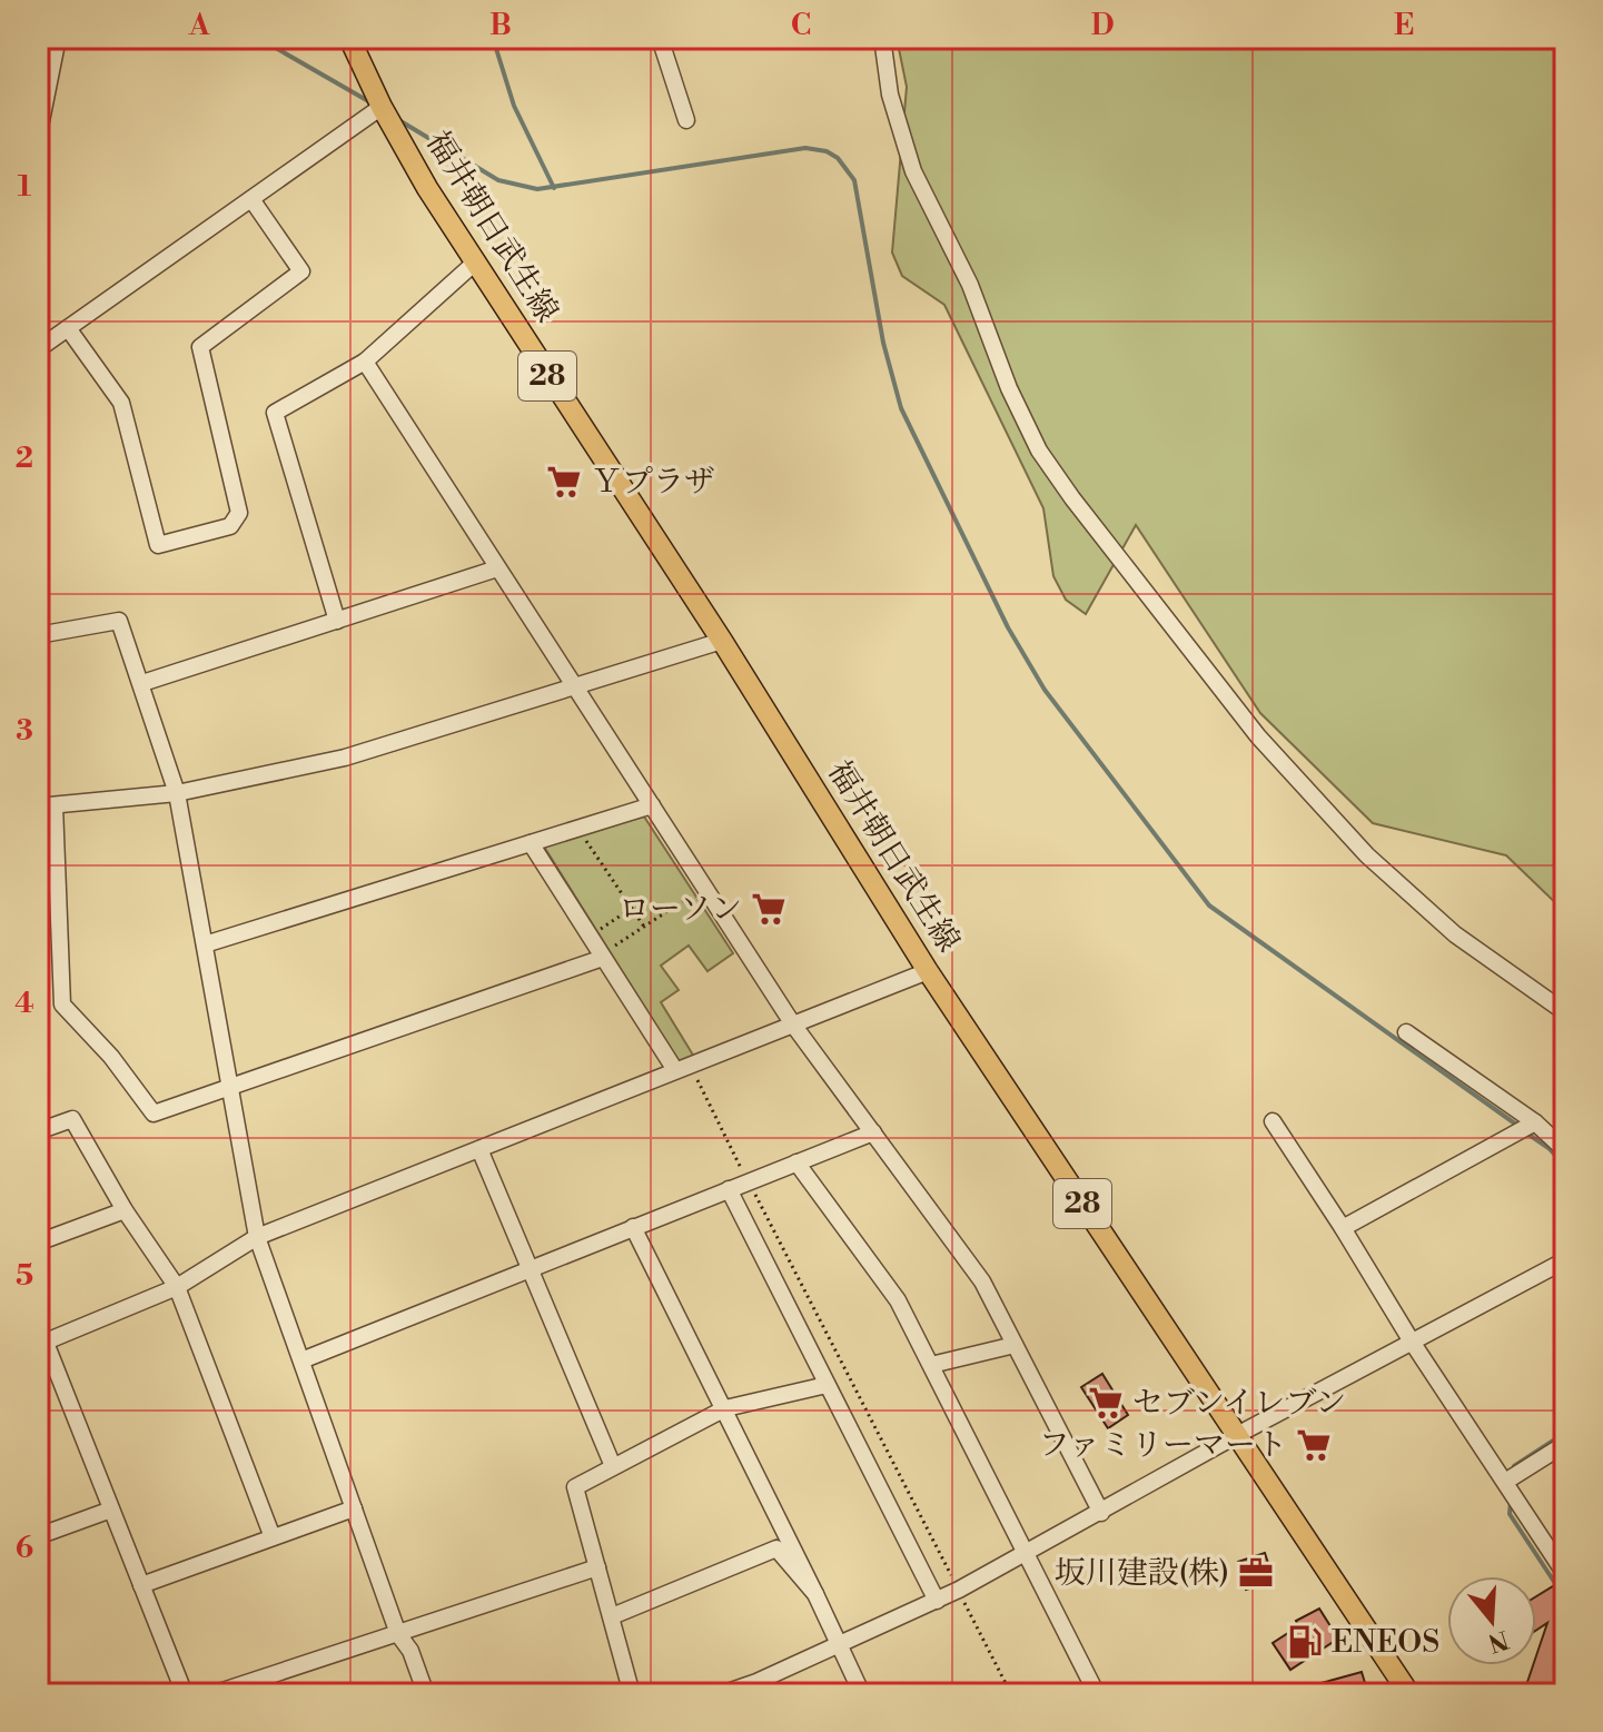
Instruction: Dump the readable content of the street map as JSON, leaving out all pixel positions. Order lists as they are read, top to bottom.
{
  "streets": {
    "main road": ["福井朝日武生線", "28"]
  },
  "places": {
    "supermarket": [
      "Ｙプラザ",
      "ローソン",
      "セブンイレブン",
      "ファミリーマート"
    ],
    "office": ["坂川建設(株)"],
    "fuel station": ["ENEOS"]
  },
  "north": "bottom",
  "grid": {
    "columns": [
      "A",
      "B",
      "C",
      "D",
      "E"
    ],
    "rows": [
      "1",
      "2",
      "3",
      "4",
      "5",
      "6"
    ]
  }
}
